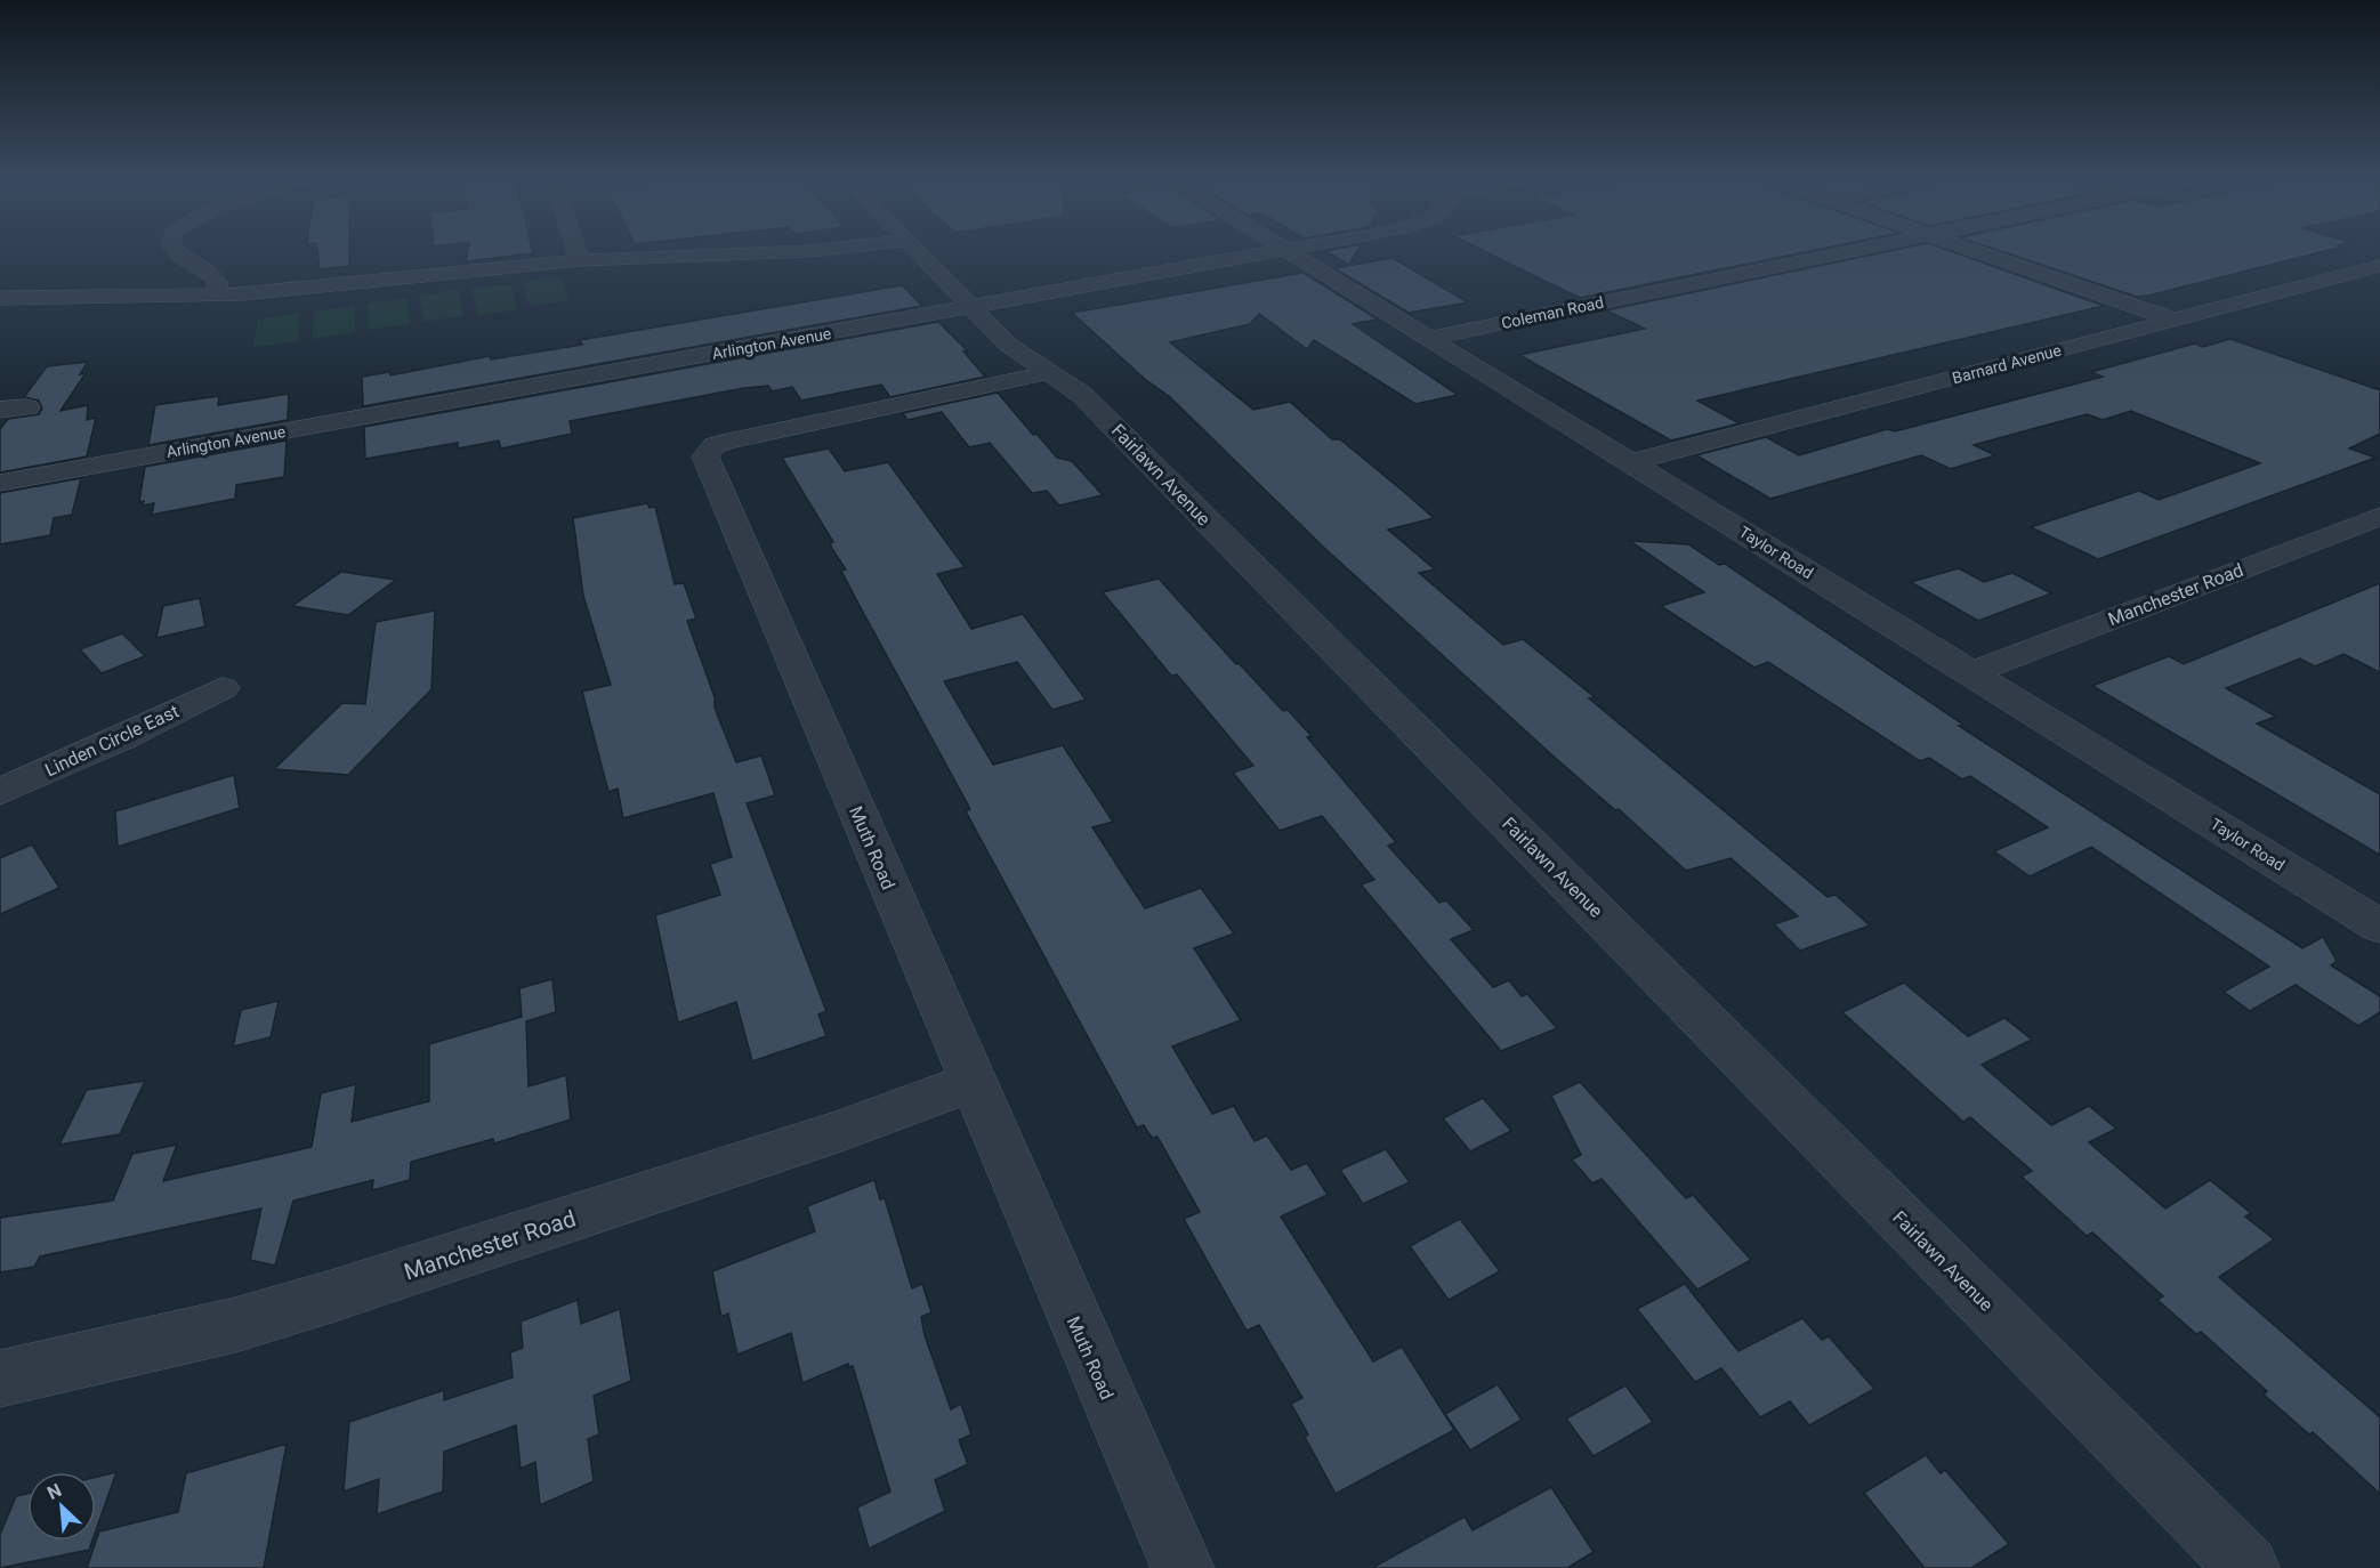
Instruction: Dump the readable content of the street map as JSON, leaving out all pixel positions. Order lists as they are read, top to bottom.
{
  "streets": {
    "street": [
      "Coleman Road",
      "Arlington Avenue",
      "Barnard Avenue",
      "Fairlawn Avenue",
      "Taylor Road",
      "Manchester Road",
      "Linden Circle East",
      "Muth Road"
    ]
  },
  "crossings": [
    ["Coleman Road", "Taylor Road"],
    ["Arlington Avenue", "Fairlawn Avenue"],
    ["Barnard Avenue", "Taylor Road"],
    ["Fairlawn Avenue", "Muth Road"],
    ["Taylor Road", "Manchester Road"],
    ["Manchester Road", "Muth Road"]
  ],
  "north": "top left"
}
